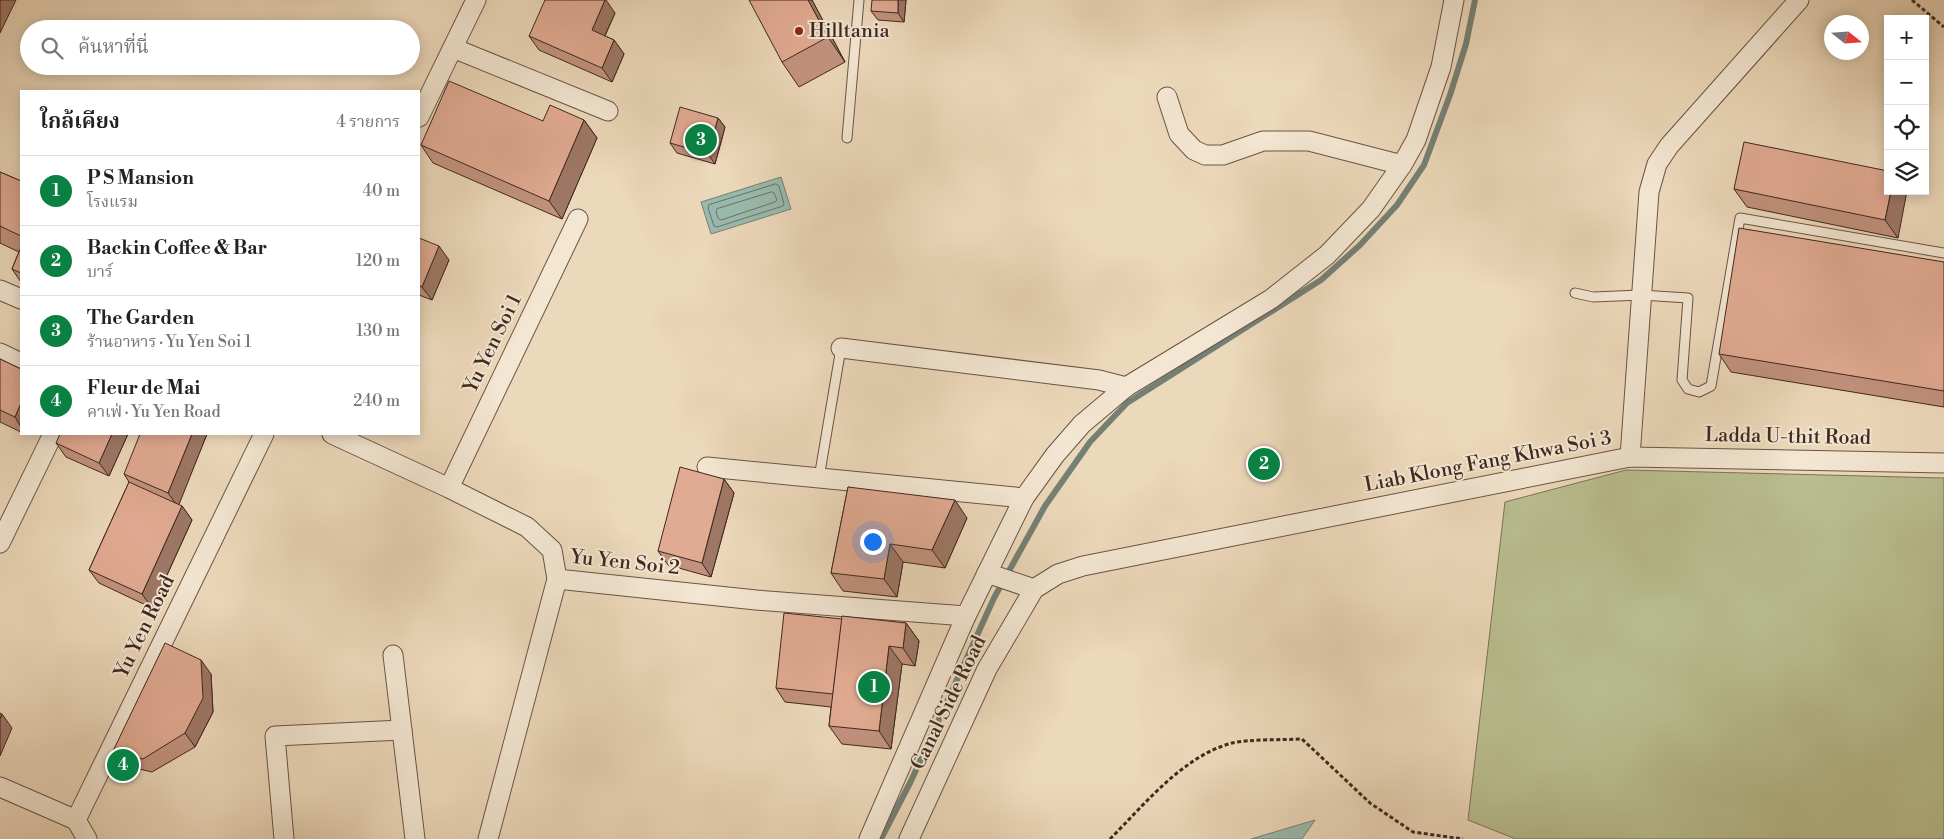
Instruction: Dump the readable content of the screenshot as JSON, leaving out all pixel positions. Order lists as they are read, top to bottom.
{
  "streets": {
    "street": [
      "Yu Yen Soi 1",
      "Ladda U-thit Road",
      "Liab Klong Fang Khwa Soi 3",
      "Yu Yen Soi 2",
      "Yu Yen Road",
      "Canal Side Road"
    ]
  },
  "crossings": [
    ["Yu Yen Soi 1", "Yu Yen Soi 2"],
    ["Ladda U-thit Road", "Liab Klong Fang Khwa Soi 3"],
    ["Liab Klong Fang Khwa Soi 3", "Canal Side Road"]
  ],
  "places": ["Hilltania"],
  "north": "right",
  "page": {
    "map_buttons": ["+", "−"],
    "search": "ค้นหาที่นี่",
    "heading": ["ใกล้เคียง", "4 รายการ"],
    "pins": [
      "3",
      "2",
      "1",
      "4"
    ],
    "list": [
      {
        "mark": "1",
        "name": "P S Mansion",
        "note": "โรงแรม",
        "value": "40 m"
      },
      {
        "mark": "2",
        "name": "Backin Coffee & Bar",
        "note": "บาร์",
        "value": "120 m"
      },
      {
        "mark": "3",
        "name": "The Garden",
        "note": "ร้านอาหาร · Yu Yen Soi 1",
        "value": "130 m"
      },
      {
        "mark": "4",
        "name": "Fleur de Mai",
        "note": "คาเฟ่ · Yu Yen Road",
        "value": "240 m"
      }
    ]
  }
}
